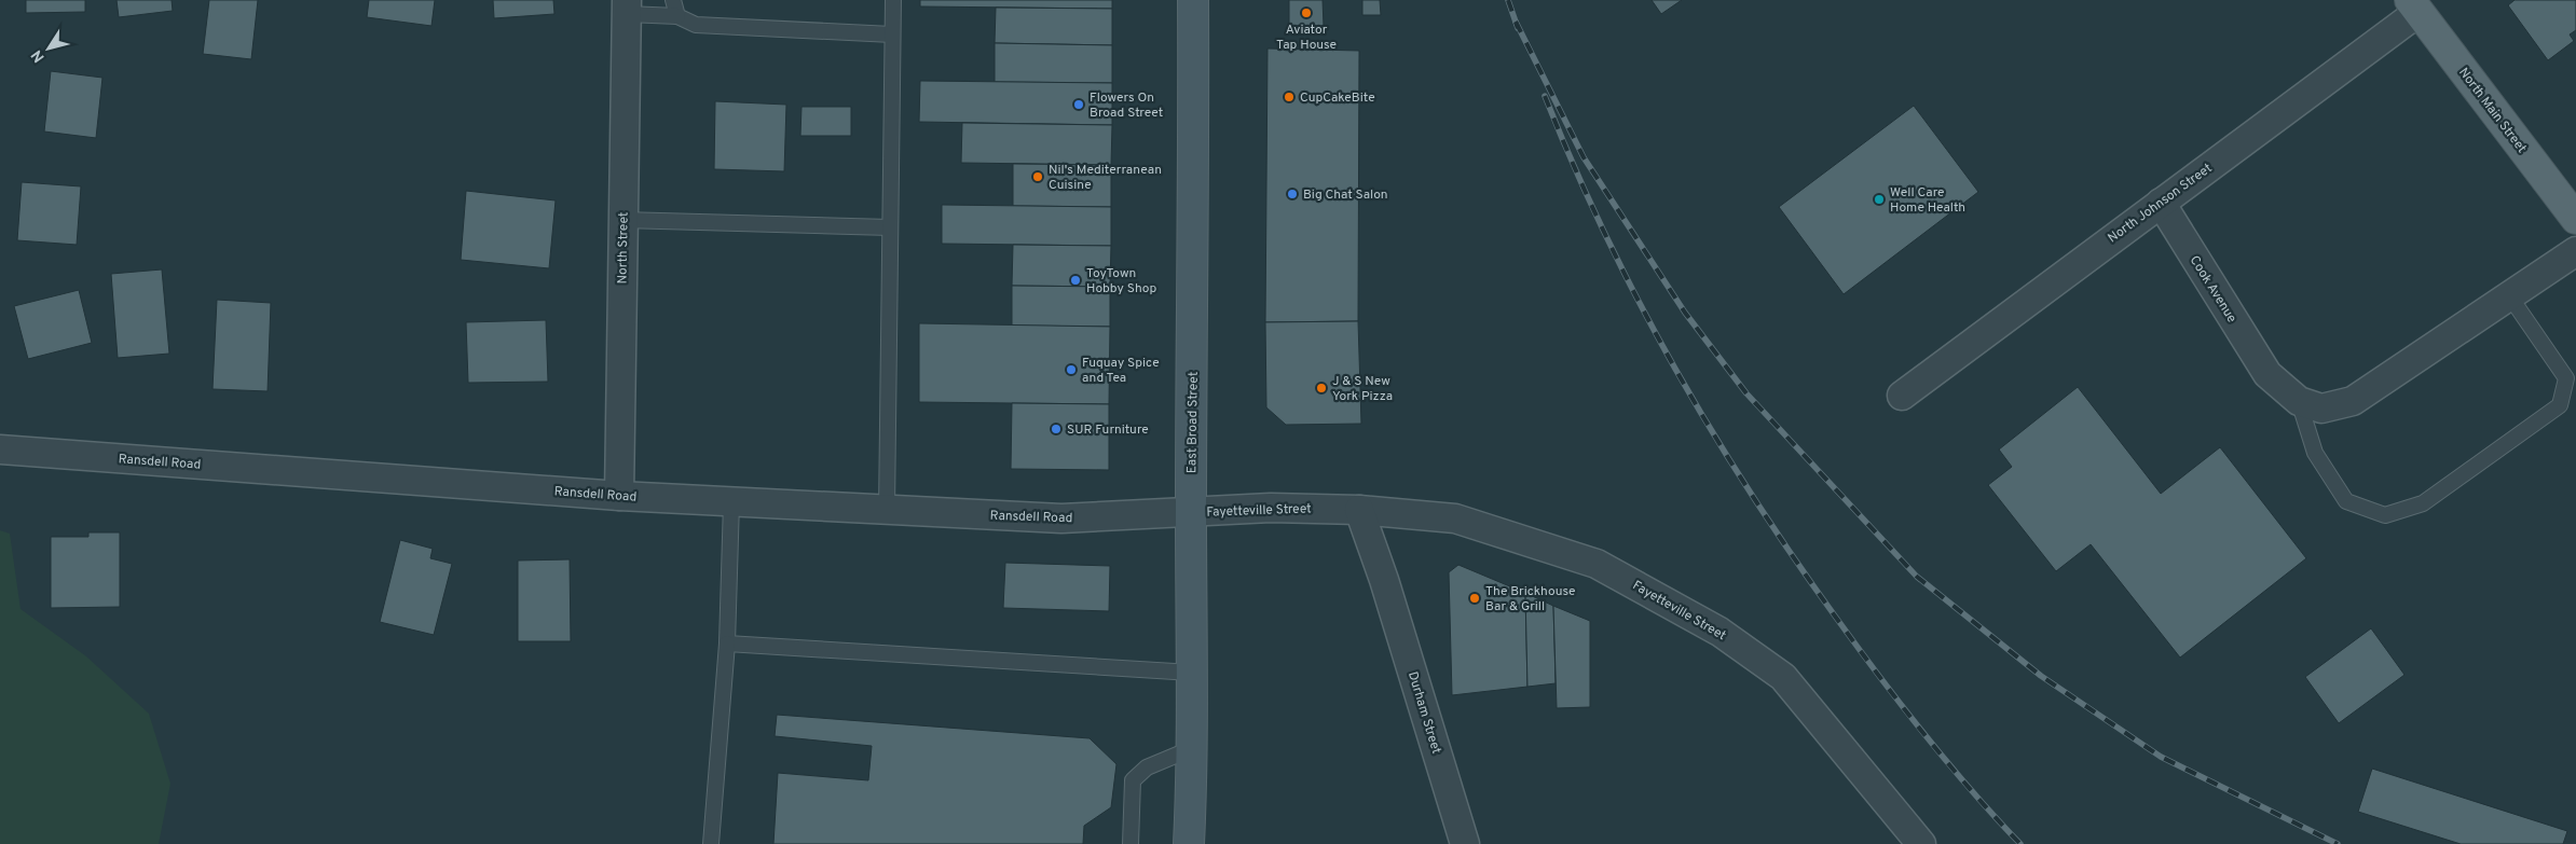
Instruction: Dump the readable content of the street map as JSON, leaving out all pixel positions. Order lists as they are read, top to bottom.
{
  "streets": {
    "main road": ["North Main Street", "East Broad Street"],
    "street": [
      "North Johnson Street",
      "North Street",
      "Cook Avenue",
      "Ransdell Road",
      "Fayetteville Street",
      "Durham Street"
    ]
  },
  "crossings": [
    ["North Main Street", "North Johnson Street"],
    ["North Johnson Street", "Cook Avenue"],
    ["North Street", "Ransdell Road"],
    ["East Broad Street", "Ransdell Road"],
    ["East Broad Street", "Fayetteville Street"],
    ["Ransdell Road", "Fayetteville Street"],
    ["Fayetteville Street", "Durham Street"]
  ],
  "places": [
    "Aviator Tap House",
    "CupCakeBite",
    "Flowers On Broad Street",
    "Nil's Mediterranean Cuisine",
    "Big Chat Salon",
    "Well Care Home Health",
    "ToyTown Hobby Shop",
    "Fuquay Spice and Tea",
    "J & S New York Pizza",
    "SUR Furniture",
    "The Brickhouse Bar & Grill"
  ],
  "north": "bottom left"
}
